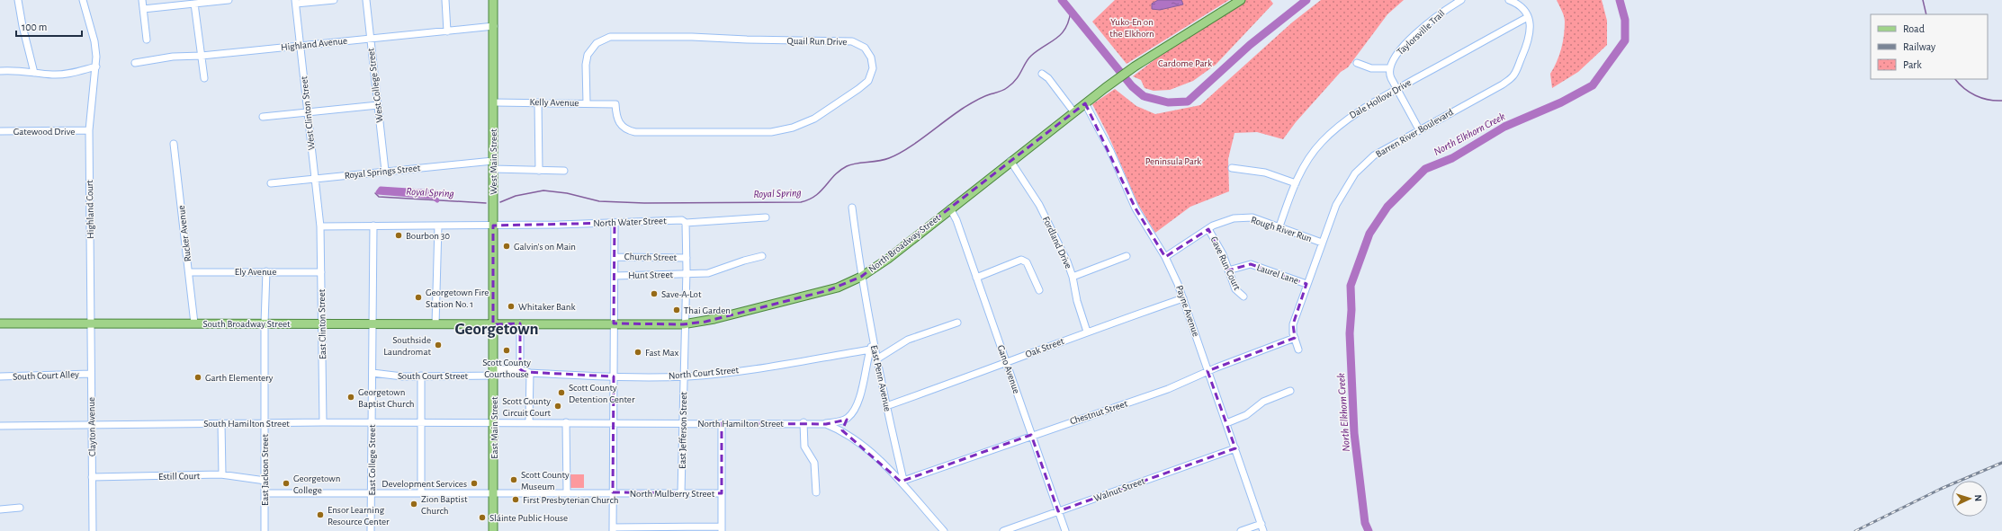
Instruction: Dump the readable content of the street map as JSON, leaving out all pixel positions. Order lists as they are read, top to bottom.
{
  "streets": {
    "main road": [
      "West Main Street",
      "North Broadway Street",
      "South Broadway Street",
      "East Main Street"
    ],
    "street": [
      "Taylorsville Trail",
      "Quail Run Drive",
      "Highland Avenue",
      "West College Street",
      "Dale Hollow Drive",
      "Kelly Avenue",
      "West Clinton Street",
      "Gatewood Drive",
      "Barren River Boulevard",
      "Royal Springs Street",
      "Highland Court",
      "North Water Street",
      "Rough River Run",
      "Rucker Avenue",
      "Fordland Drive",
      "Church Street",
      "Cave Run Court",
      "Ely Avenue",
      "Laurel Lane",
      "Hunt Street",
      "Payne Avenue",
      "East Clinton Street",
      "Oak Street",
      "Gano Avenue",
      "North Court Street",
      "South Court Alley",
      "South Court Street",
      "East Penn Avenue",
      "Chestnut Street",
      "South Hamilton Street",
      "North Hamilton Street",
      "Clayton Avenue",
      "East Jefferson Street",
      "East College Street",
      "East Jackson Street",
      "Estill Court",
      "Walnut Street",
      "North Mulberry Street"
    ]
  },
  "crossings": [
    ["Quail Run Drive", "Kelly Avenue"],
    ["Highland Avenue", "West College Street"],
    ["Highland Avenue", "West Clinton Street"],
    ["Highland Avenue", "West Main Street"],
    ["West College Street", "Royal Springs Street"],
    ["Dale Hollow Drive", "Barren River Boulevard"],
    ["Dale Hollow Drive", "Rough River Run"],
    ["Kelly Avenue", "West Main Street"],
    ["West Clinton Street", "Royal Springs Street"],
    ["West Clinton Street", "North Water Street"],
    ["West Clinton Street", "East Clinton Street"],
    ["Gatewood Drive", "Highland Court"],
    ["Barren River Boulevard", "Rough River Run"],
    ["Barren River Boulevard", "Laurel Lane"],
    ["Barren River Boulevard", "Chestnut Street"],
    ["West Main Street", "Royal Springs Street"],
    ["West Main Street", "North Water Street"],
    ["West Main Street", "South Broadway Street"],
    ["West Main Street", "East Main Street"],
    ["Highland Court", "South Broadway Street"],
    ["Highland Court", "Clayton Avenue"],
    ["North Water Street", "East Clinton Street"],
    ["North Water Street", "East Jefferson Street"],
    ["Rough River Run", "Cave Run Court"],
    ["Rough River Run", "Payne Avenue"],
    ["Rucker Avenue", "Ely Avenue"],
    ["Rucker Avenue", "South Broadway Street"],
    ["Fordland Drive", "North Broadway Street"],
    ["Fordland Drive", "Oak Street"],
    ["North Broadway Street", "Payne Avenue"],
    ["North Broadway Street", "South Broadway Street"],
    ["North Broadway Street", "Gano Avenue"],
    ["North Broadway Street", "East Penn Avenue"],
    ["North Broadway Street", "East Jefferson Street"],
    ["Church Street", "East Jefferson Street"],
    ["Cave Run Court", "Laurel Lane"],
    ["Ely Avenue", "East Clinton Street"],
    ["Ely Avenue", "East Jackson Street"],
    ["Hunt Street", "East Jefferson Street"],
    ["Payne Avenue", "Oak Street"],
    ["Payne Avenue", "Chestnut Street"],
    ["Payne Avenue", "Walnut Street"],
    ["South Broadway Street", "East Clinton Street"],
    ["South Broadway Street", "Clayton Avenue"],
    ["South Broadway Street", "East Main Street"],
    ["South Broadway Street", "East College Street"],
    ["South Broadway Street", "East Jackson Street"],
    ["East Clinton Street", "South Hamilton Street"],
    ["Oak Street", "Gano Avenue"],
    ["Oak Street", "East Penn Avenue"],
    ["Gano Avenue", "Chestnut Street"],
    ["Gano Avenue", "Walnut Street"],
    ["North Court Street", "South Court Street"],
    ["North Court Street", "East Main Street"],
    ["North Court Street", "East Jefferson Street"],
    ["South Court Alley", "Clayton Avenue"],
    ["South Court Street", "East Main Street"],
    ["South Court Street", "East College Street"],
    ["East Penn Avenue", "Chestnut Street"],
    ["East Penn Avenue", "North Hamilton Street"],
    ["Chestnut Street", "North Hamilton Street"],
    ["South Hamilton Street", "North Hamilton Street"],
    ["South Hamilton Street", "Clayton Avenue"],
    ["South Hamilton Street", "East Main Street"],
    ["South Hamilton Street", "East College Street"],
    ["South Hamilton Street", "East Jackson Street"],
    ["North Hamilton Street", "East Main Street"],
    ["North Hamilton Street", "East Jefferson Street"],
    ["Clayton Avenue", "Estill Court"],
    ["East Main Street", "North Mulberry Street"],
    ["East Jefferson Street", "North Mulberry Street"],
    ["East College Street", "North Mulberry Street"],
    ["East Jackson Street", "Estill Court"],
    ["East Jackson Street", "North Mulberry Street"]
  ],
  "districts": ["Georgetown"],
  "water": ["North Elkhorn Creek", "Royal Spring"],
  "parks": ["Yuko-En on the Elkhorn", "Cardome Park", "Peninsula Park"],
  "places": [
    "Bourbon 30",
    "Galvin's on Main",
    "Save-A-Lot",
    "Georgetown Fire Station No. 1",
    "Whitaker Bank",
    "Thai Garden",
    "Southside Laundromat",
    "Scott County Courthouse",
    "Fast Max",
    "Garth Elementery",
    "Scott County Detention Center",
    "Georgetown Baptist Church",
    "Scott County Circuit Court",
    "Scott County Museum",
    "Georgetown College",
    "Development Services",
    "First Presbyterian Church",
    "Zion Baptist Church",
    "Ensor Learning Resource Center",
    "Sláinte Public House"
  ],
  "legend": ["Road", "Railway", "Park"],
  "scale_bar": "100 m",
  "north": "right"
}
